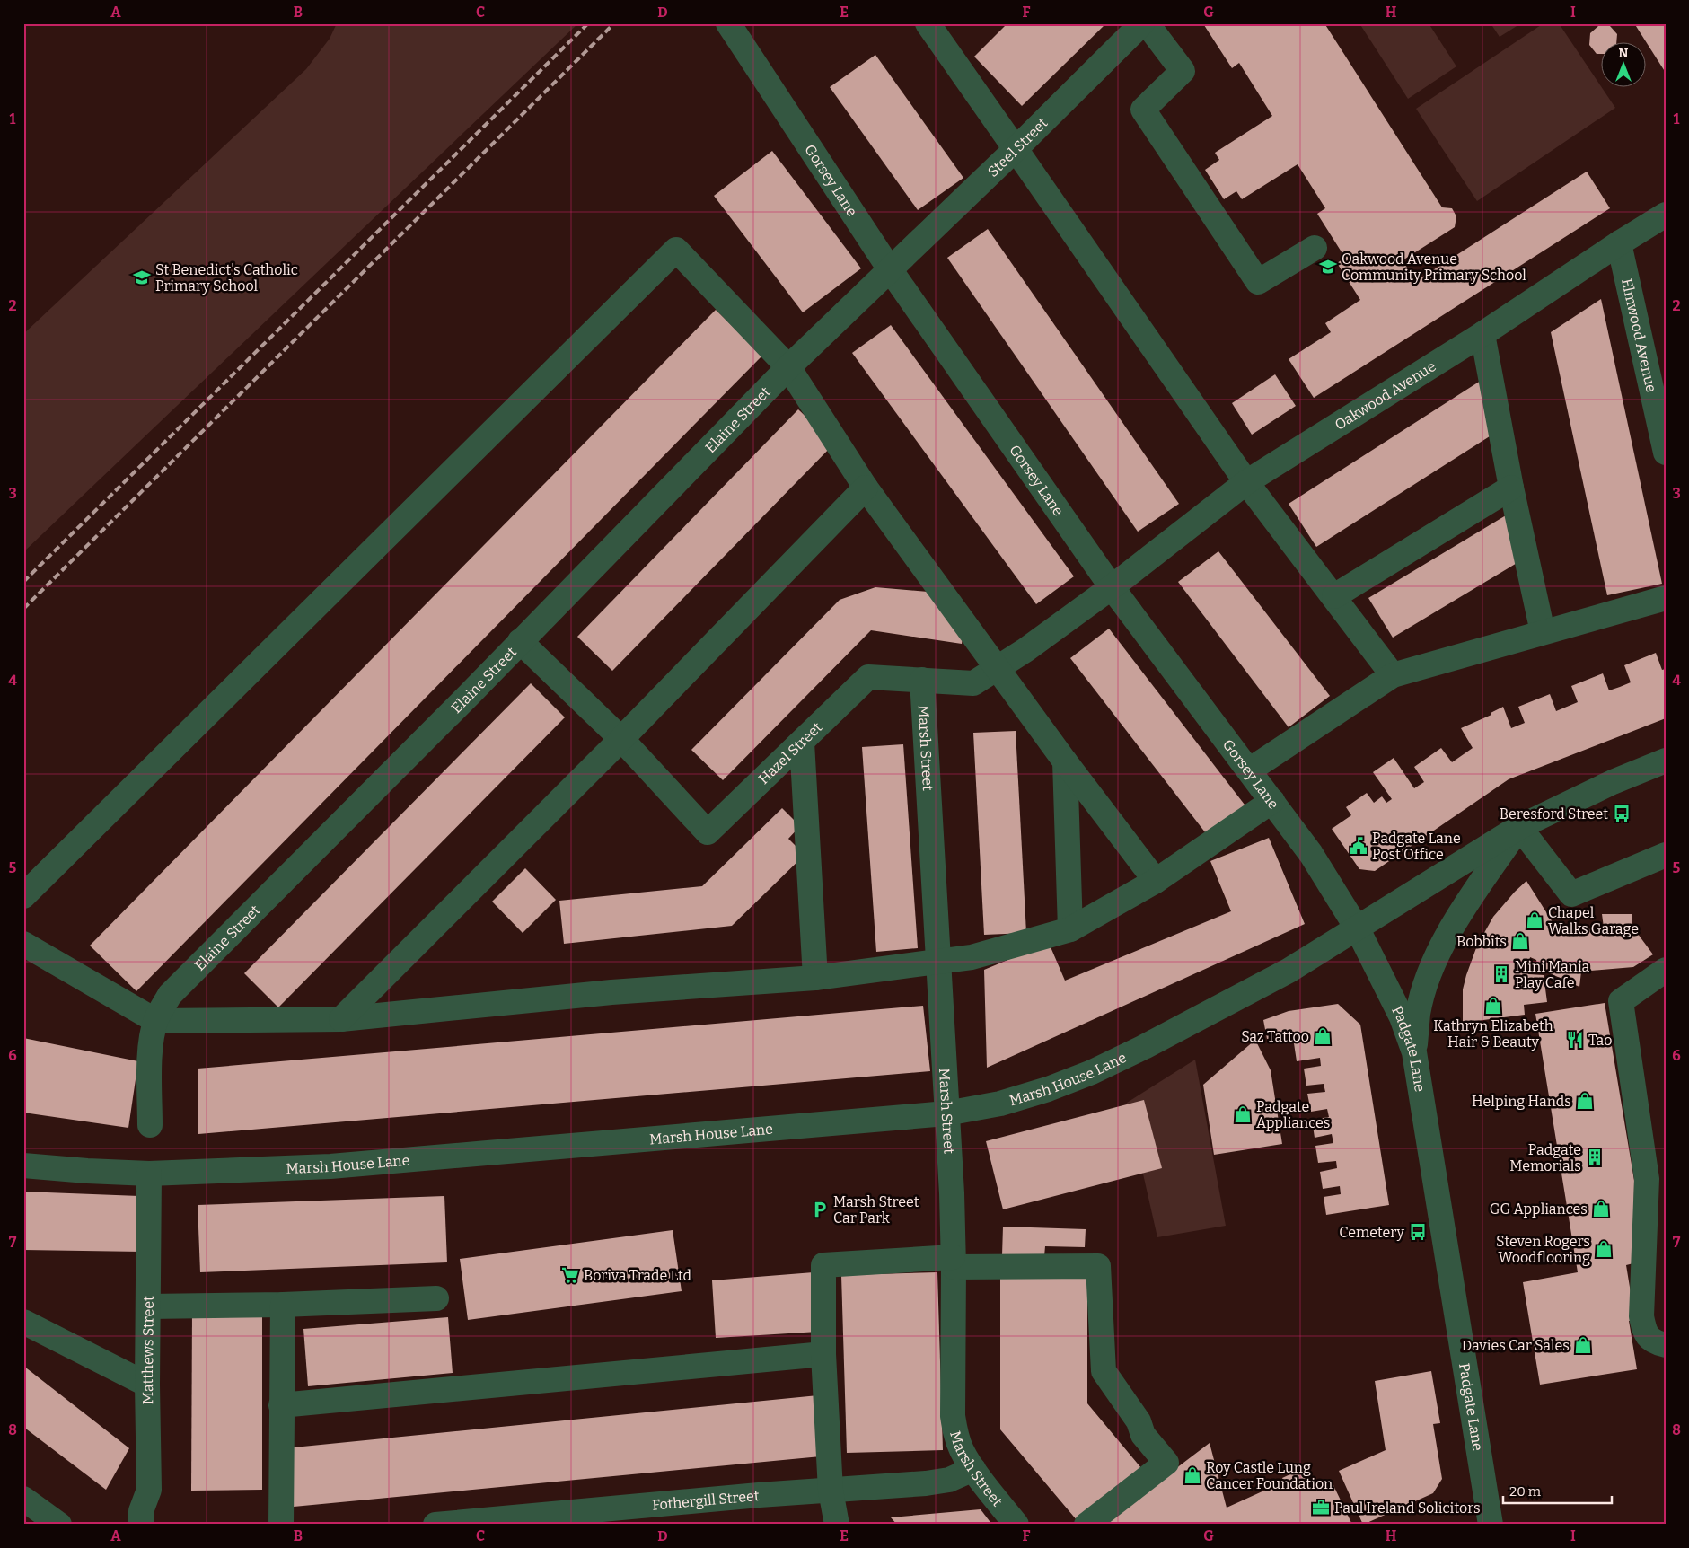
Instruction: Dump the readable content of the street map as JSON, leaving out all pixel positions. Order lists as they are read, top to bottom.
{
  "streets": {
    "street": [
      "Steel Street",
      "Gorsey Lane",
      "Elmwood Avenue",
      "Oakwood Avenue",
      "Elaine Street",
      "Marsh Street",
      "Hazel Street",
      "Padgate Lane",
      "Marsh House Lane",
      "Matthews Street",
      "Fothergill Street"
    ]
  },
  "crossings": [
    ["Steel Street", "Gorsey Lane"],
    ["Steel Street", "Elaine Street"],
    ["Gorsey Lane", "Oakwood Avenue"],
    ["Gorsey Lane", "Elaine Street"],
    ["Gorsey Lane", "Hazel Street"],
    ["Gorsey Lane", "Padgate Lane"],
    ["Gorsey Lane", "Marsh House Lane"],
    ["Elmwood Avenue", "Oakwood Avenue"],
    ["Oakwood Avenue", "Hazel Street"],
    ["Elaine Street", "Hazel Street"],
    ["Marsh Street", "Hazel Street"],
    ["Marsh Street", "Marsh House Lane"],
    ["Marsh Street", "Fothergill Street"],
    ["Padgate Lane", "Marsh House Lane"],
    ["Marsh House Lane", "Matthews Street"]
  ],
  "places": {
    "school or university": ["Oakwood Avenue Community Primary School", "St Benedict's Catholic Primary School"],
    "bus stop": ["Beresford Street", "Cemetery"],
    "public building": ["Padgate Lane Post Office"],
    "shop": [
      "Chapel Walks Garage",
      "Bobbits",
      "Kathryn Elizabeth Hair & Beauty",
      "Saz Tattoo",
      "Helping Hands",
      "Padgate Appliances",
      "GG Appliances",
      "Steven Rogers Woodflooring",
      "Davies Car Sales",
      "Roy Castle Lung Cancer Foundation"
    ],
    "building": ["Mini Mania Play Cafe", "Padgate Memorials"],
    "restaurant": ["Tao"],
    "parking": ["Marsh Street Car Park"],
    "supermarket": ["Boriva Trade Ltd"],
    "office": ["Paul Ireland Solicitors"]
  },
  "scale_bar": "20 m",
  "north": "top",
  "grid": {
    "columns": [
      "A",
      "B",
      "C",
      "D",
      "E",
      "F",
      "G",
      "H",
      "I"
    ],
    "rows": [
      "1",
      "2",
      "3",
      "4",
      "5",
      "6",
      "7",
      "8"
    ]
  }
}
